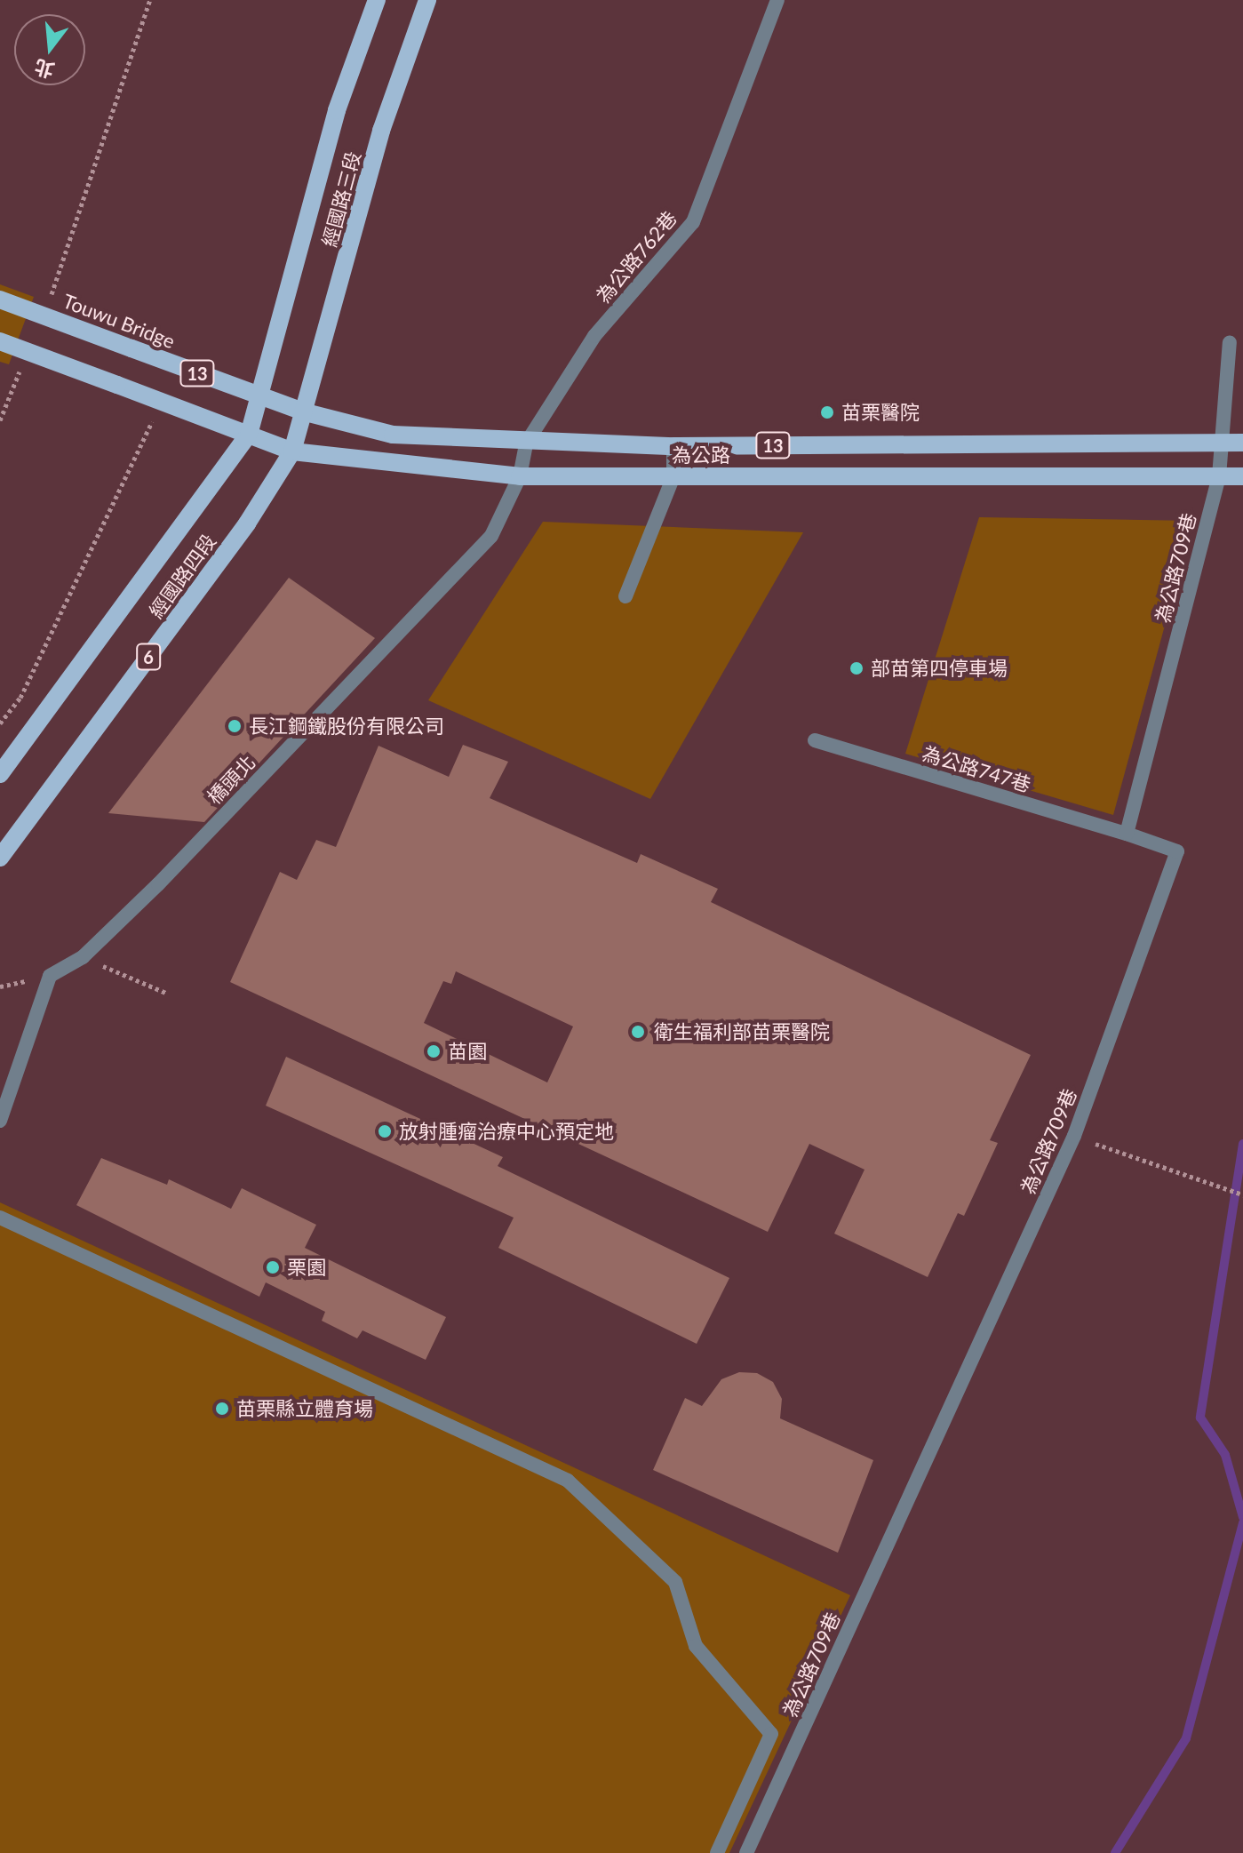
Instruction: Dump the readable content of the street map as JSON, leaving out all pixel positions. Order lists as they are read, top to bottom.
{
  "streets": {
    "main road": [
      "經國路三段",
      "Touwu Bridge",
      "13",
      "為公路",
      "經國路四段",
      "6"
    ],
    "street": [
      "為公路762巷",
      "為公路709巷",
      "為公路747巷",
      "橋頭北"
    ]
  },
  "crossings": [
    ["經國路三段", "Touwu Bridge"],
    ["經國路三段", "13"],
    ["經國路三段", "為公路"],
    ["經國路三段", "經國路四段"],
    ["為公路762巷", "為公路"],
    ["為公路762巷", "橋頭北"],
    ["Touwu Bridge", "為公路"],
    ["13", "為公路"],
    ["13", "經國路四段"],
    ["為公路", "為公路709巷"],
    ["為公路", "經國路四段"],
    ["為公路", "橋頭北"],
    ["為公路709巷", "為公路747巷"]
  ],
  "places": [
    "苗栗醫院",
    "部苗第四停車場",
    "長江鋼鐵股份有限公司",
    "衛生福利部苗栗醫院",
    "苗園",
    "放射腫瘤治療中心預定地",
    "栗園",
    "苗栗縣立體育場"
  ],
  "north": "bottom"
}
